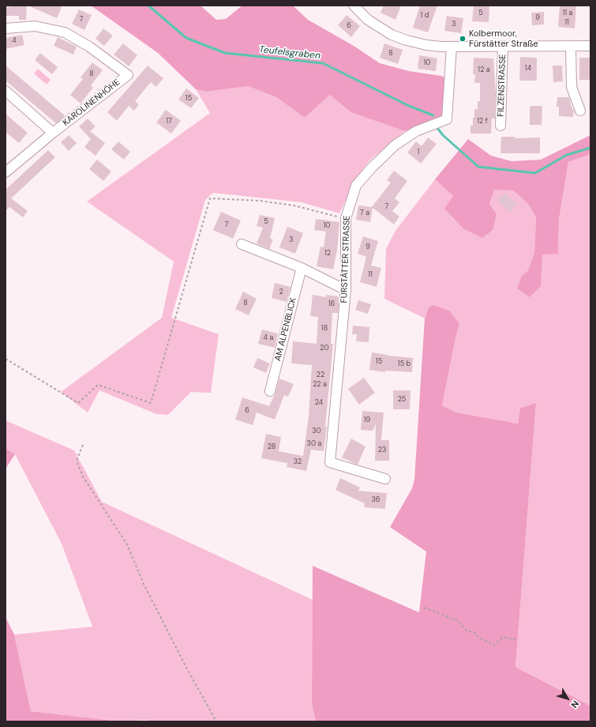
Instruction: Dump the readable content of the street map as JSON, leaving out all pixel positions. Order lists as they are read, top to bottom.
{
  "streets": {
    "street": [
      "FILZENSTRASSE",
      "KAROLINENHÖHE",
      "FÜRSTÄTTER STRASSE",
      "AM ALPENBLICK"
    ]
  },
  "crossings": [
    ["FILZENSTRASSE", "FÜRSTÄTTER STRASSE"]
  ],
  "water": ["Teufelsgraben"],
  "places": ["Kolbermoor, Fürstätter Straße"],
  "house_numbers": [
    "5",
    "11 a",
    "1 d",
    "9",
    "7",
    "11",
    "3",
    "6",
    "4",
    "8",
    "10",
    "14",
    "12 a",
    "8",
    "15",
    "17",
    "12 f",
    "1",
    "7",
    "7 a",
    "5",
    "7",
    "10",
    "3",
    "9",
    "12",
    "11",
    "2",
    "8",
    "16",
    "18",
    "4 a",
    "20",
    "15",
    "15 b",
    "22",
    "22 a",
    "25",
    "24",
    "6",
    "19",
    "30",
    "30 a",
    "28",
    "23",
    "32",
    "36"
  ],
  "north": "bottom right"
}
